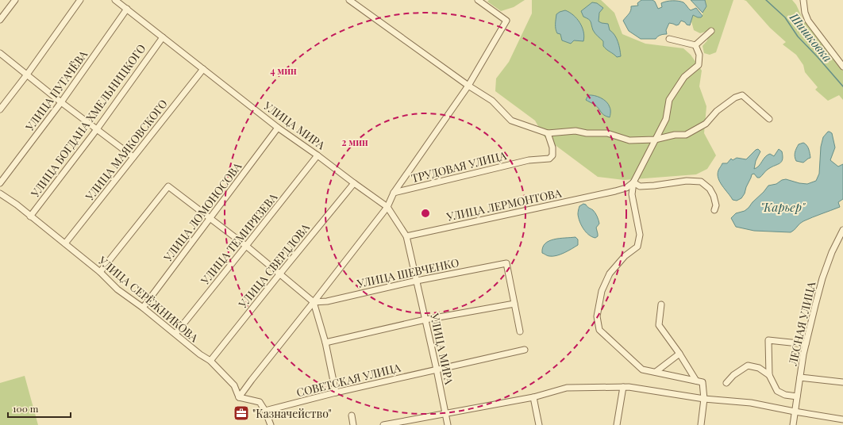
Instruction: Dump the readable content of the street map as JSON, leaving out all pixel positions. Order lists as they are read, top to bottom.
{
  "streets": {
    "street": [
      "УЛИЦА ПУГАЧЁВА",
      "УЛИЦА БОГДАНА ХМЕЛЬНИЦКОГО",
      "УЛИЦА МИРА",
      "УЛИЦА МАЯКОВСКОГО",
      "ТРУДОВАЯ УЛИЦА",
      "УЛИЦА ЛЕРМОНТОВА",
      "УЛИЦА ЛОМОНОСОВА",
      "УЛИЦА ТЕМИРЯЗЕВА",
      "УЛИЦА СВЕРДЛОВА",
      "УЛИЦА ШЕВЧЕНКО",
      "УЛИЦА СЕРЁЖНИКОВА",
      "ЛЕСНАЯ УЛИЦА",
      "СОВЕТСКАЯ УЛИЦА"
    ]
  },
  "crossings": [
    ["УЛИЦА ПУГАЧЁВА", "УЛИЦА МИРА"],
    ["УЛИЦА БОГДАНА ХМЕЛЬНИЦКОГО", "УЛИЦА МИРА"],
    ["УЛИЦА БОГДАНА ХМЕЛЬНИЦКОГО", "УЛИЦА СЕРЁЖНИКОВА"],
    ["УЛИЦА МИРА", "УЛИЦА МАЯКОВСКОГО"],
    ["УЛИЦА МИРА", "УЛИЦА ЛЕРМОНТОВА"],
    ["УЛИЦА МИРА", "УЛИЦА ЛОМОНОСОВА"],
    ["УЛИЦА МИРА", "УЛИЦА ТЕМИРЯЗЕВА"],
    ["УЛИЦА МИРА", "УЛИЦА СВЕРДЛОВА"],
    ["УЛИЦА МИРА", "УЛИЦА ШЕВЧЕНКО"],
    ["УЛИЦА МИРА", "СОВЕТСКАЯ УЛИЦА"],
    ["УЛИЦА МАЯКОВСКОГО", "УЛИЦА СЕРЁЖНИКОВА"],
    ["УЛИЦА ЛОМОНОСОВА", "УЛИЦА СЕРЁЖНИКОВА"],
    ["УЛИЦА ТЕМИРЯЗЕВА", "УЛИЦА СЕРЁЖНИКОВА"],
    ["УЛИЦА СВЕРДЛОВА", "УЛИЦА СЕРЁЖНИКОВА"]
  ],
  "water": ["Шишковка", "\"Карьер\""],
  "places": {
    "office": ["\"Казначейство\""]
  },
  "scale_bar": "100 m",
  "rings": ["4 мин", "2 мин"]
}
